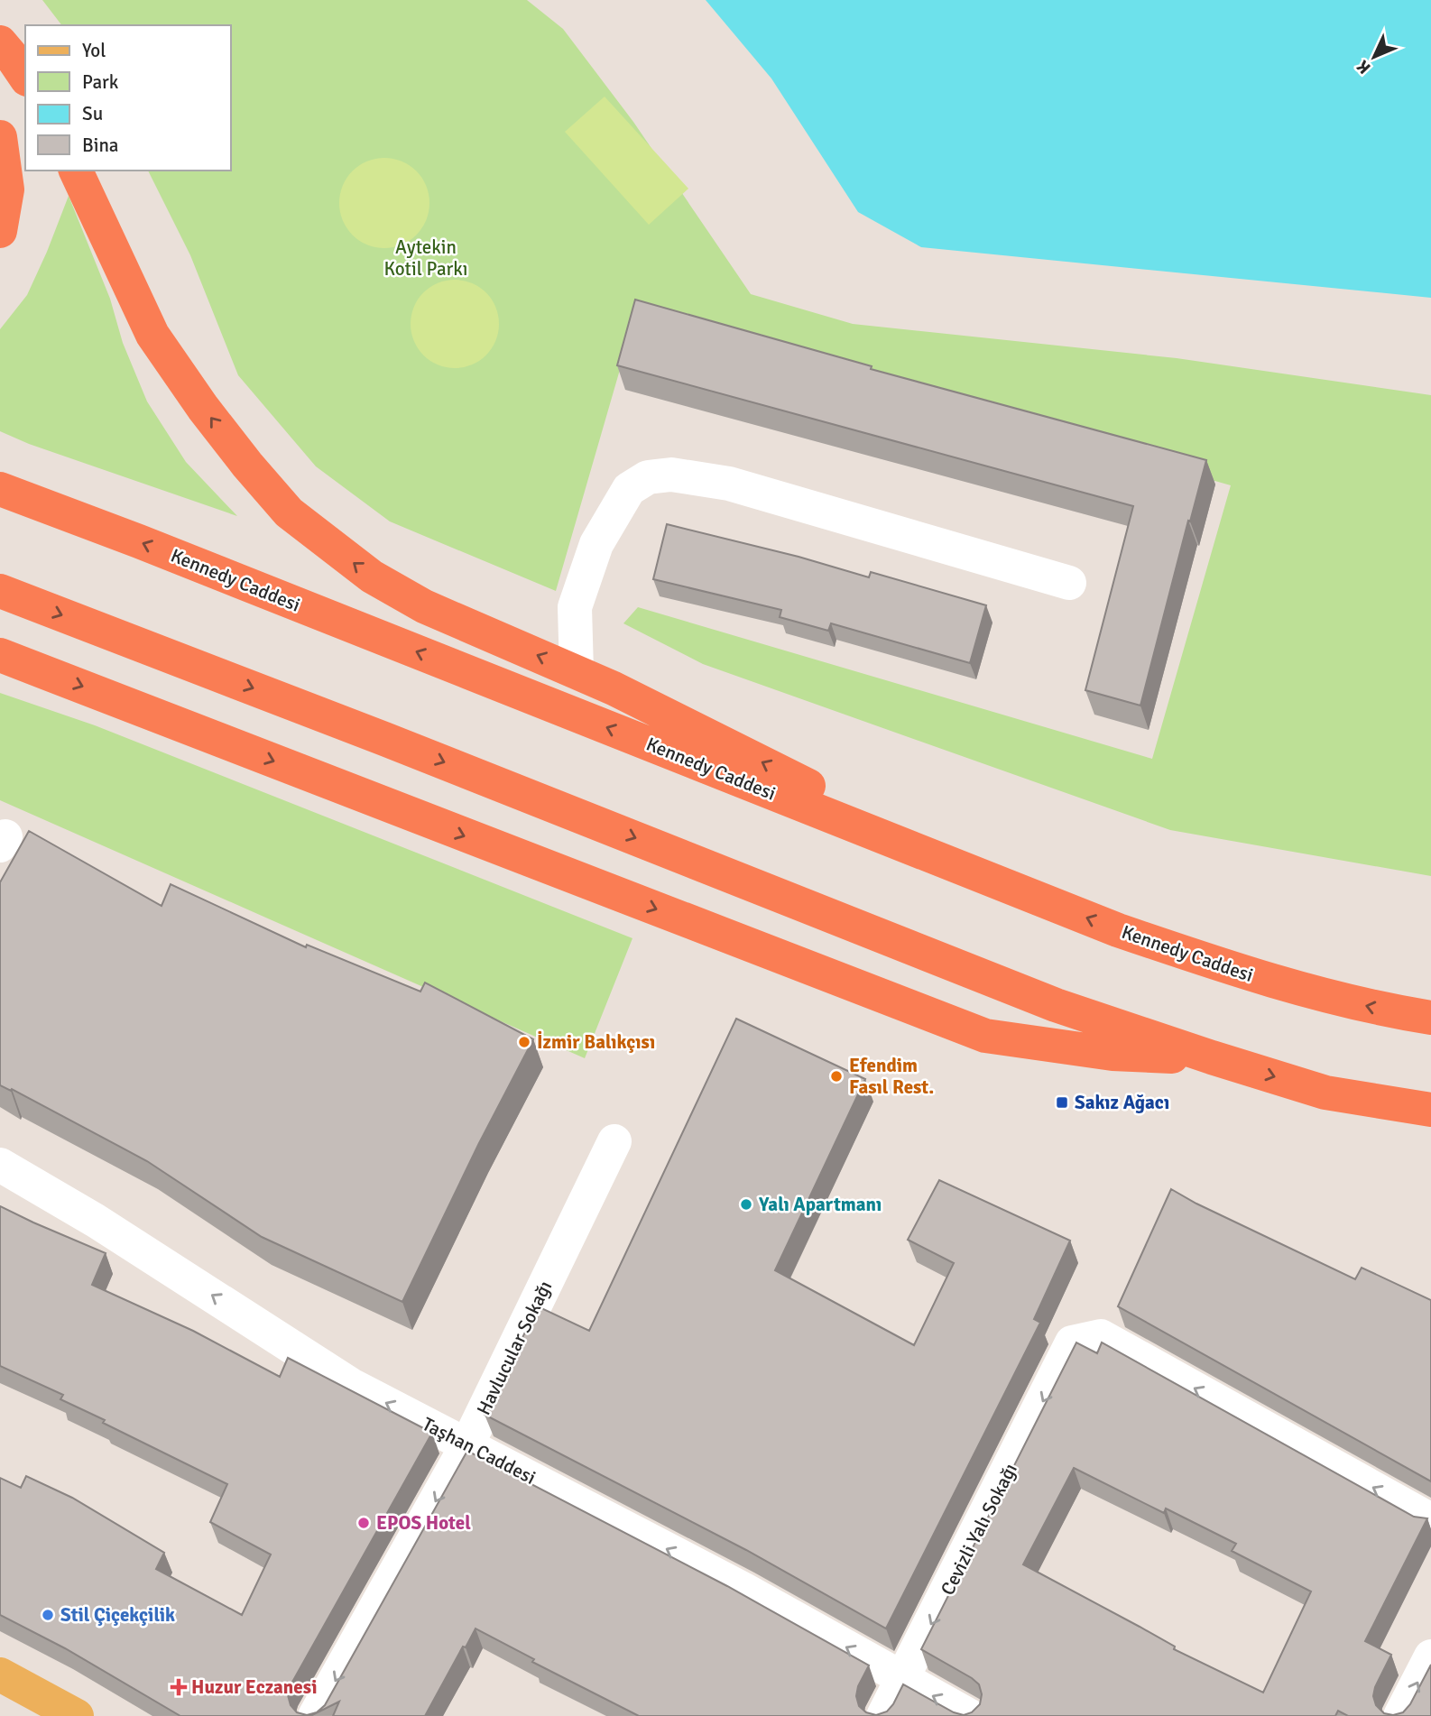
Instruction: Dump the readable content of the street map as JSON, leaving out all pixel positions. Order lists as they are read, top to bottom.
{
  "streets": {
    "highway": ["Kennedy Caddesi"],
    "street": ["Havlucular Sokağı", "Taşhan Caddesi", "Cevizli Yalı Sokağı"]
  },
  "crossings": [
    ["Havlucular Sokağı", "Taşhan Caddesi"],
    ["Taşhan Caddesi", "Cevizli Yalı Sokağı"]
  ],
  "one_way": ["Havlucular Sokağı", "Taşhan Caddesi"],
  "parks": ["Aytekin Kotil Parkı"],
  "places": {
    "other": [
      "İzmir Balıkçısı",
      "Efendim Fasıl Rest.",
      "Yalı Apartmanı",
      "EPOS Hotel",
      "Stil Çiçekçilik"
    ],
    "transit": ["Sakız Ağacı"],
    "health": ["Huzur Eczanesi"]
  },
  "legend": [
    "Yol",
    "Park",
    "Su",
    "Bina"
  ],
  "north": "bottom left"
}
